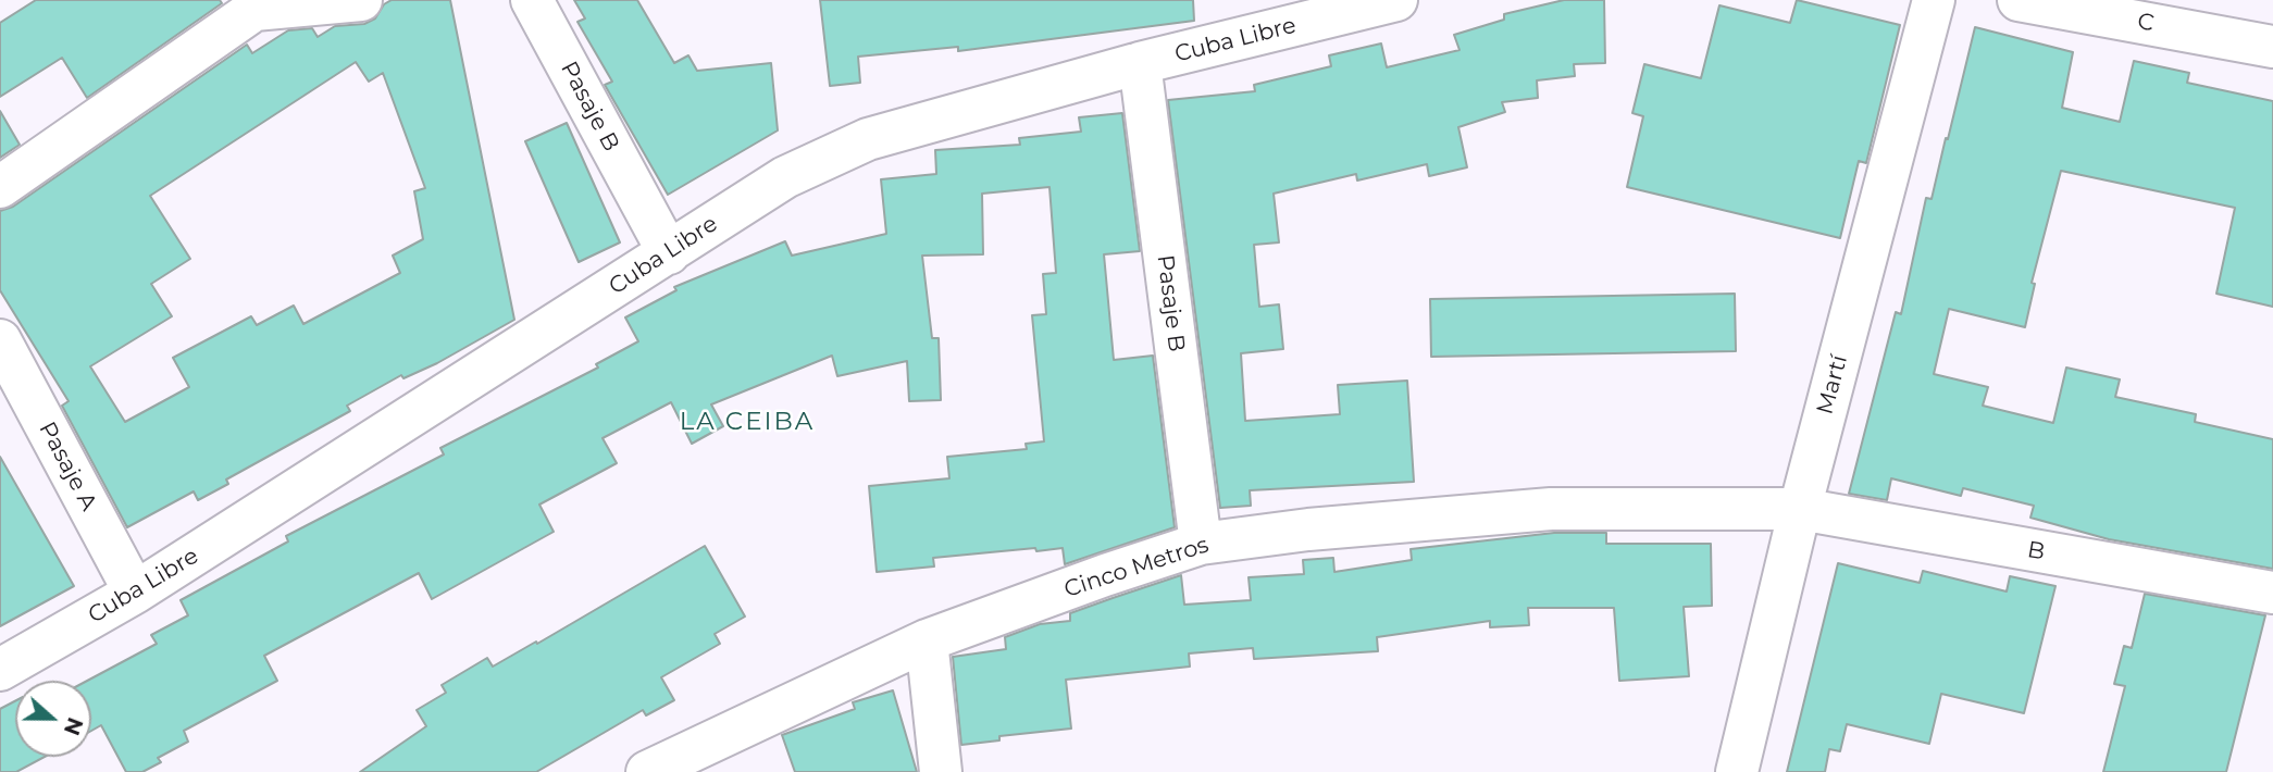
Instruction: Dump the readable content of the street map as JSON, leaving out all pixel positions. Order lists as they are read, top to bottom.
{
  "streets": {
    "street": [
      "C",
      "Cuba Libre",
      "Pasaje B",
      "Martí",
      "Pasaje A",
      "B",
      "Cinco Metros"
    ]
  },
  "crossings": [
    ["Cuba Libre", "Pasaje B"],
    ["Cuba Libre", "Pasaje A"],
    ["Pasaje B", "Cinco Metros"],
    ["Martí", "B"],
    ["Martí", "Cinco Metros"],
    ["B", "Cinco Metros"]
  ],
  "districts": ["LA CEIBA"],
  "north": "right"
}
